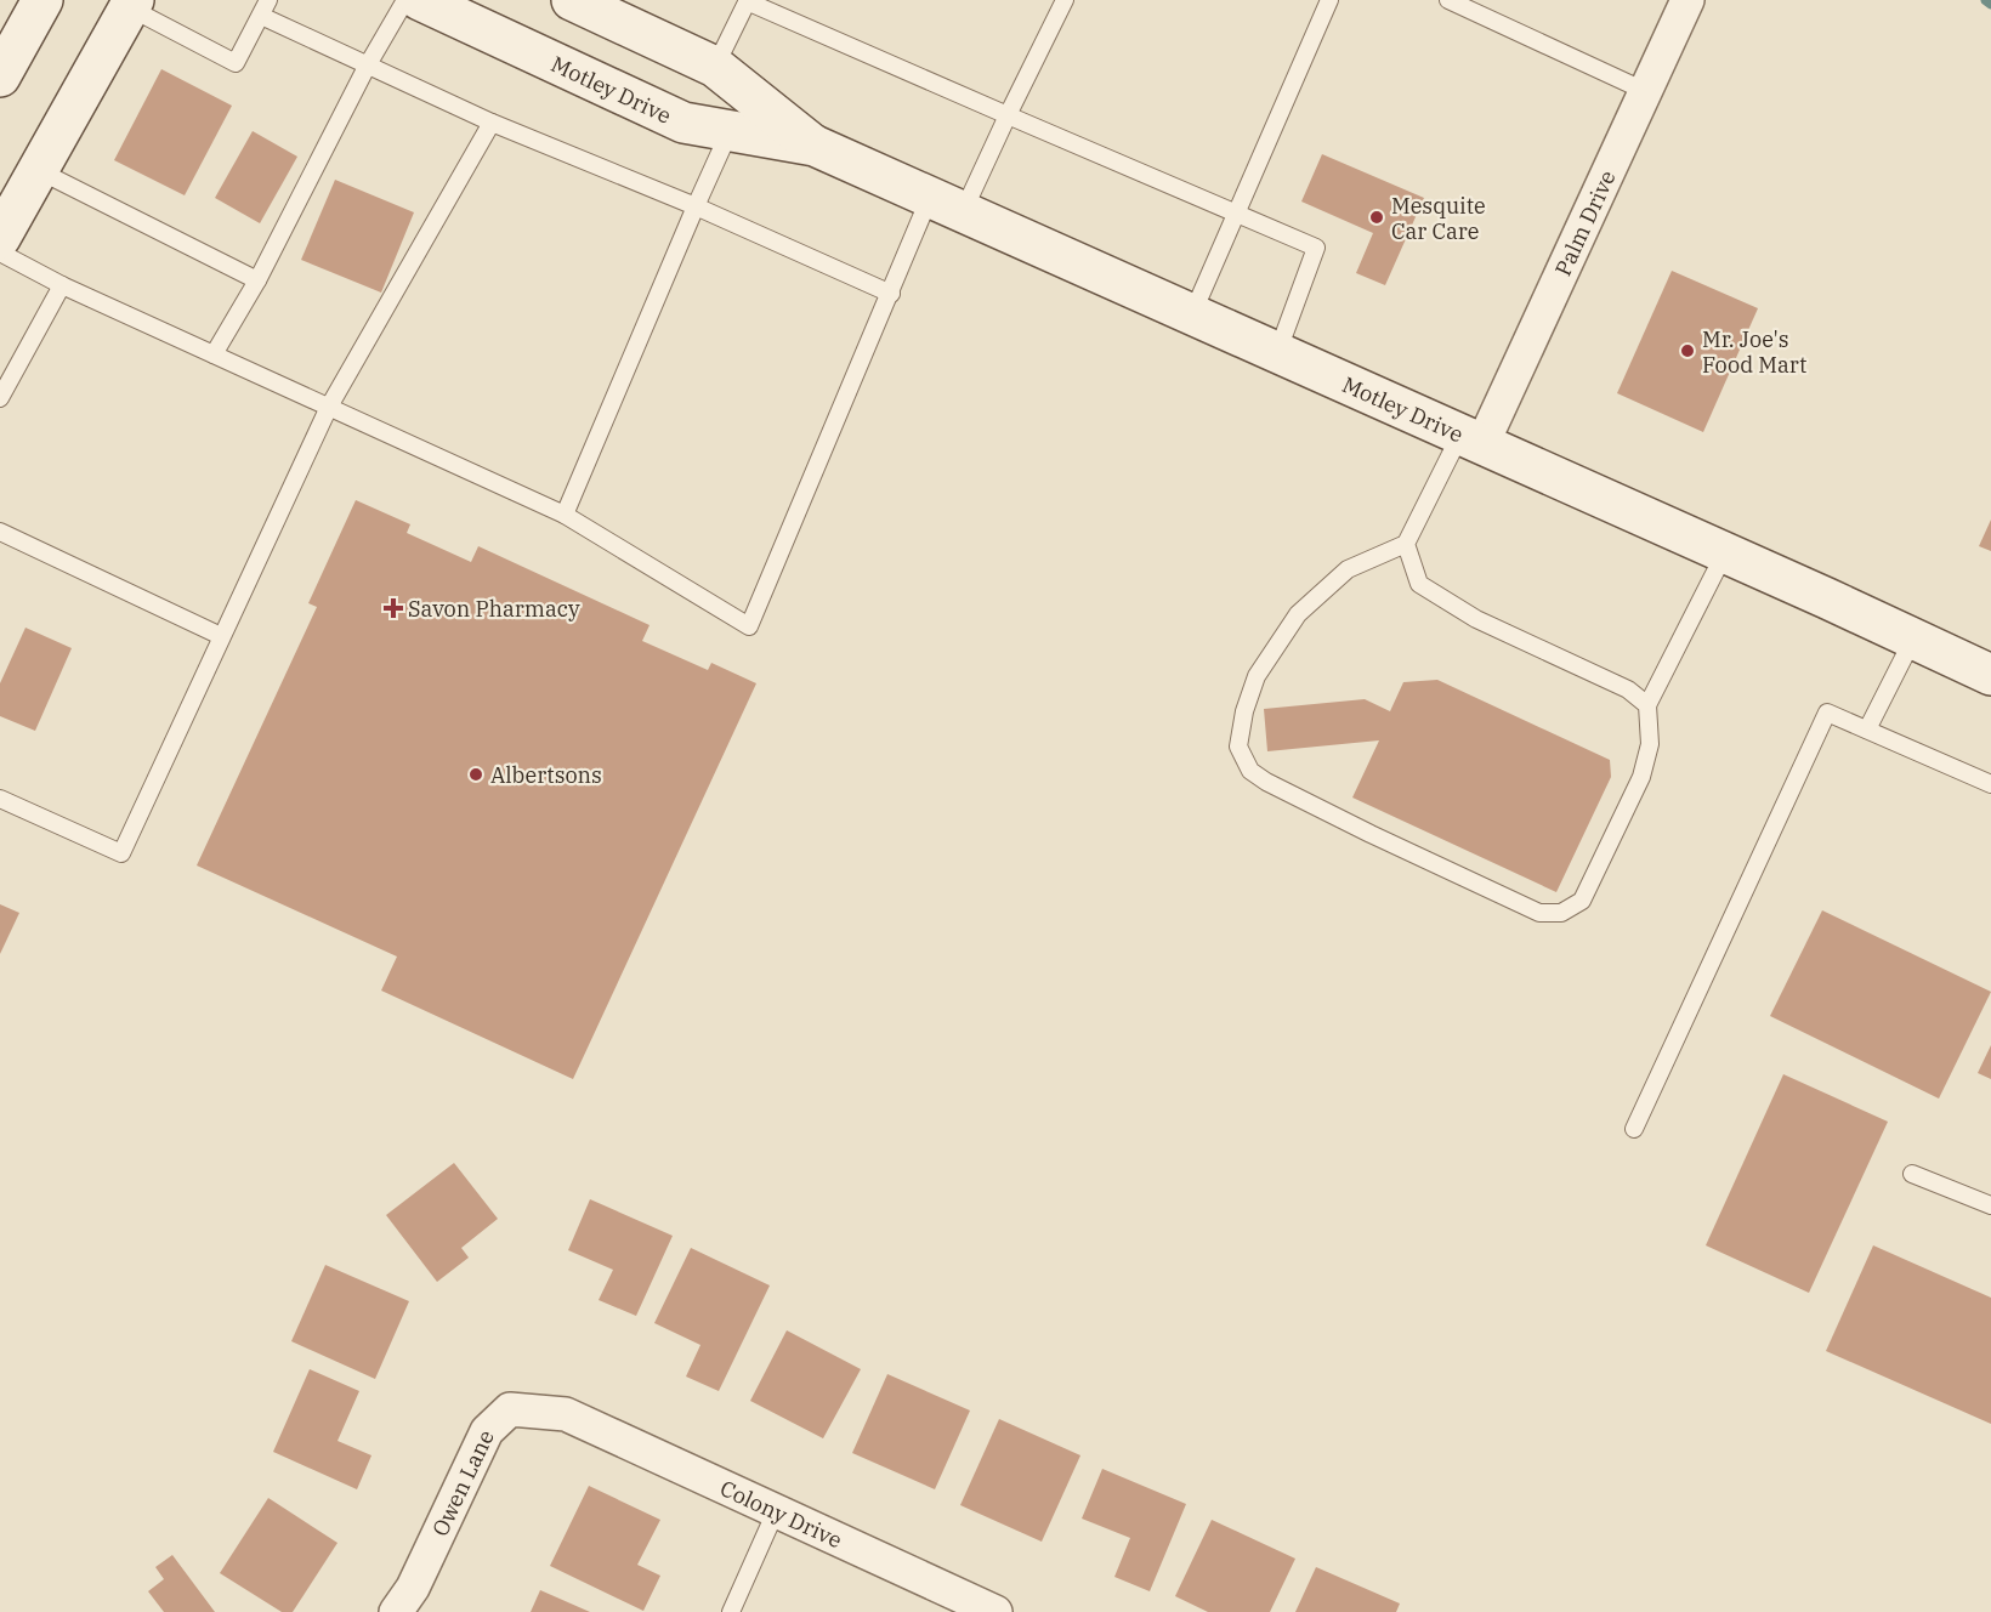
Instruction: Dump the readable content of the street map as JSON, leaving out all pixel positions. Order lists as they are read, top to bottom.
{
  "streets": {
    "main road": ["Motley Drive"],
    "street": ["Palm Drive", "Owen Lane", "Colony Drive"]
  },
  "crossings": [
    ["Motley Drive", "Palm Drive"],
    ["Owen Lane", "Colony Drive"]
  ],
  "places": {
    "other": ["Mesquite Car Care", "Mr. Joe's Food Mart", "Albertsons"],
    "health": ["Savon Pharmacy"]
  }
}
